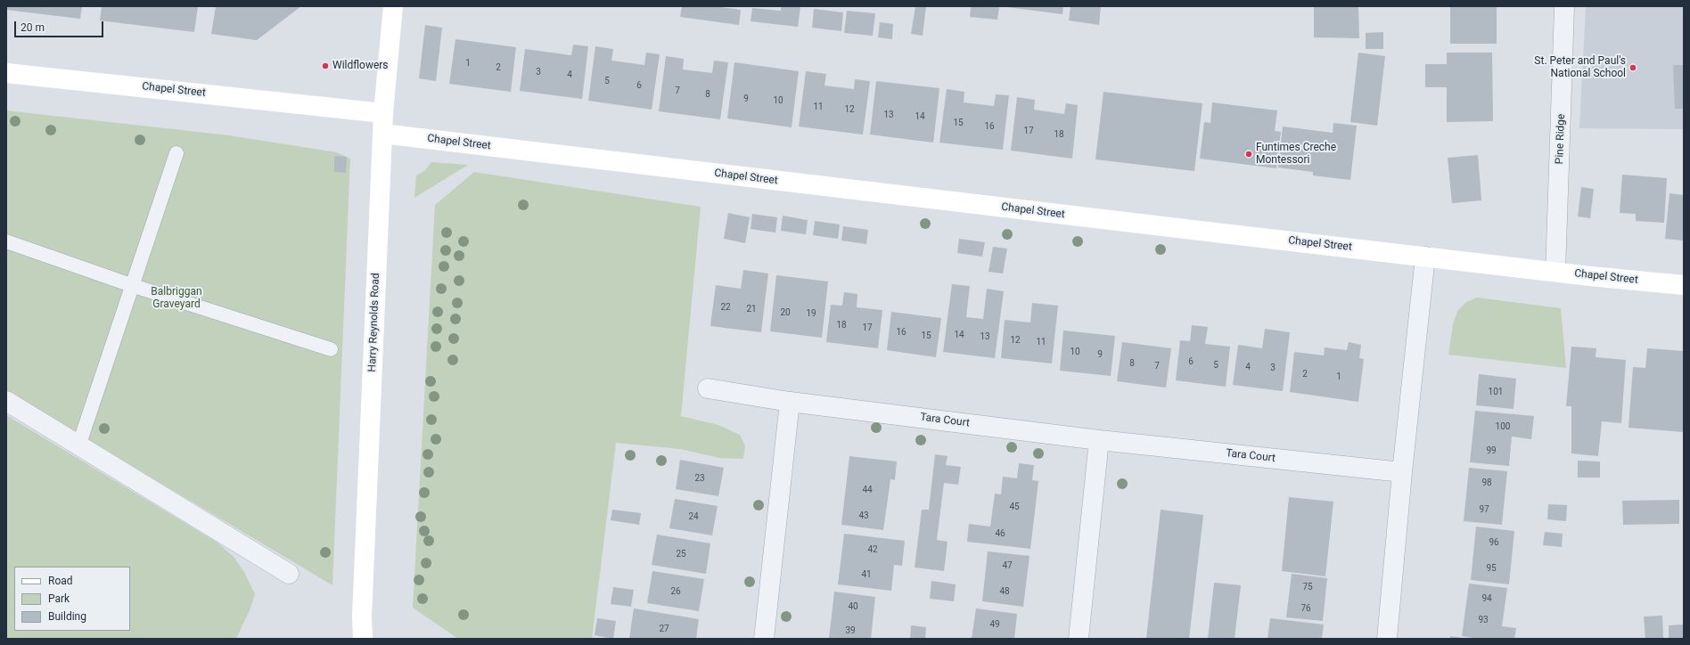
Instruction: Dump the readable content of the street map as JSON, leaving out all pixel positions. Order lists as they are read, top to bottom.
{
  "streets": {
    "main road": ["Chapel Street", "Harry Reynolds Road"],
    "street": ["Pine Ridge", "Tara Court"]
  },
  "crossings": [
    ["Chapel Street", "Pine Ridge"],
    ["Chapel Street", "Harry Reynolds Road"]
  ],
  "parks": ["Balbriggan Graveyard"],
  "places": ["Wildflowers", "St. Peter and Paul's National School", "Funtimes Creche Montessori"],
  "house_numbers": [
    "1",
    "2",
    "3",
    "4",
    "5",
    "6",
    "7",
    "8",
    "9",
    "10",
    "11",
    "12",
    "13",
    "14",
    "15",
    "16",
    "17",
    "18",
    "22",
    "21",
    "20",
    "19",
    "18",
    "17",
    "16",
    "14",
    "15",
    "13",
    "12",
    "11",
    "10",
    "9",
    "6",
    "8",
    "5",
    "7",
    "4",
    "3",
    "2",
    "1",
    "101",
    "100",
    "99",
    "23",
    "98",
    "44",
    "45",
    "97",
    "43",
    "24",
    "46",
    "96",
    "42",
    "25",
    "47",
    "95",
    "41",
    "75",
    "26",
    "48",
    "94",
    "40",
    "76",
    "93",
    "49",
    "27",
    "39"
  ],
  "legend": ["Road", "Park", "Building"],
  "scale_bar": "20 m"
}
